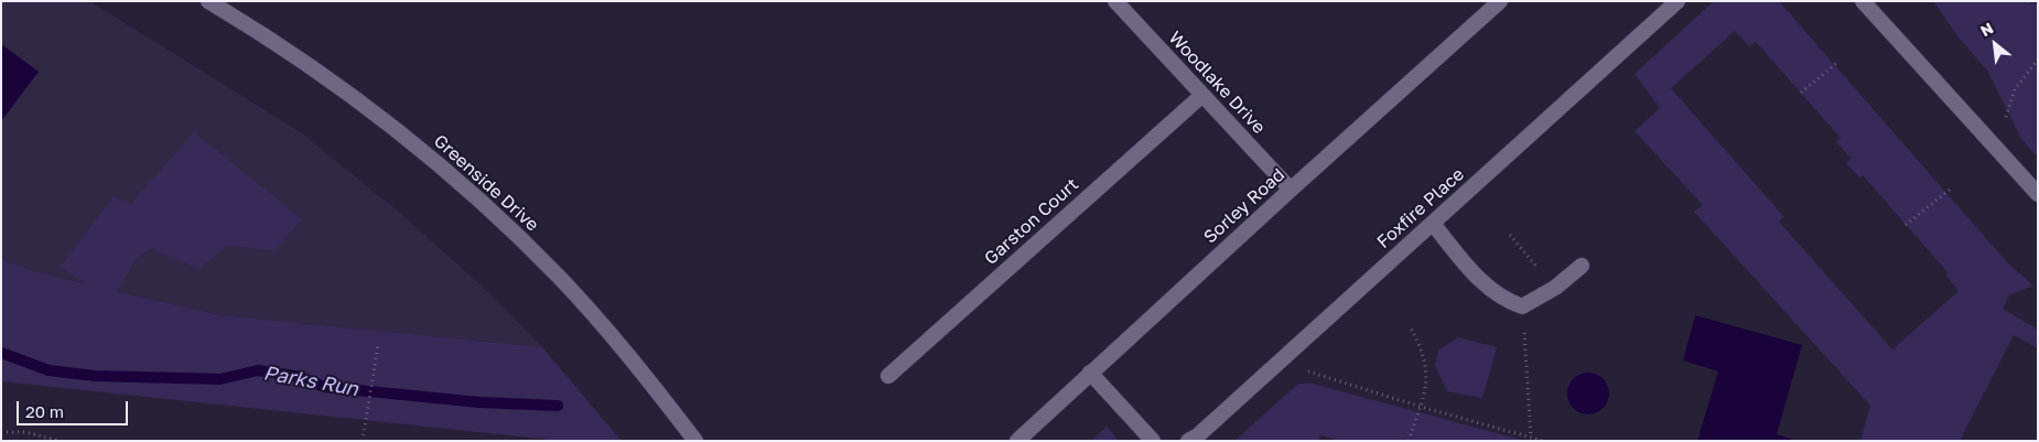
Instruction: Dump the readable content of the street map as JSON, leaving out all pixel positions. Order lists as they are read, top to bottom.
{
  "streets": {
    "street": [
      "Woodlake Drive",
      "Greenside Drive",
      "Sorley Road",
      "Foxfire Place",
      "Garston Court"
    ]
  },
  "crossings": [
    ["Woodlake Drive", "Sorley Road"],
    ["Woodlake Drive", "Garston Court"]
  ],
  "water": ["Parks Run"],
  "scale_bar": "20 m",
  "north": "top left"
}
